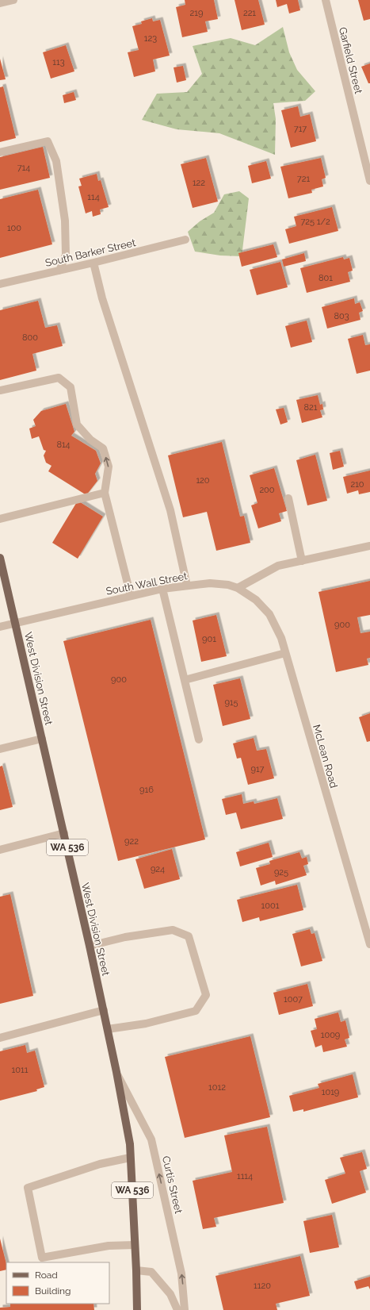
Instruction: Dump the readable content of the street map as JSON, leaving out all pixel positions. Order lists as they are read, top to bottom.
{
  "streets": {
    "main road": ["West Division Street", "WA 536"],
    "street": [
      "Garfield Street",
      "South Barker Street",
      "South Wall Street",
      "McLean Road",
      "Curtis Street"
    ]
  },
  "crossings": [
    ["South Wall Street", "West Division Street"],
    ["South Wall Street", "McLean Road"],
    ["West Division Street", "Curtis Street"]
  ],
  "one_way": ["Curtis Street"],
  "house_numbers": [
    "219",
    "221",
    "123",
    "113",
    "717",
    "714",
    "721",
    "122",
    "114",
    "725 1/2",
    "100",
    "801",
    "803",
    "800",
    "821",
    "814",
    "120",
    "210",
    "200",
    "900",
    "901",
    "900",
    "915",
    "917",
    "916",
    "922",
    "924",
    "925",
    "1001",
    "1007",
    "1009",
    "1011",
    "1012",
    "1019",
    "1114",
    "1120"
  ],
  "legend": ["Road", "Building"]
}
